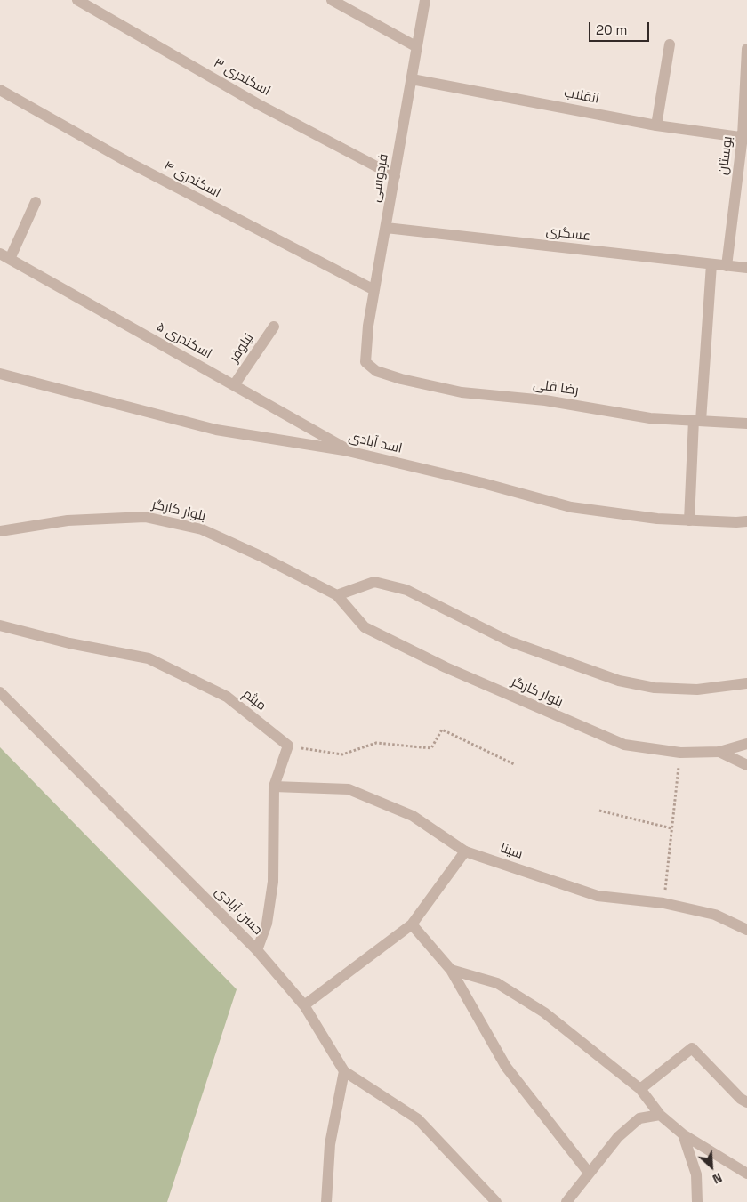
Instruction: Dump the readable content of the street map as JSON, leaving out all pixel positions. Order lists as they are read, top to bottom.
{
  "streets": {
    "street": [
      "اسکندری ۳",
      "انقلاب",
      "بوستان",
      "فردوسی",
      "اسکندری ۴",
      "عسگری",
      "اسکندری ۵",
      "نیلوفر",
      "رضا قلی",
      "اسد آبادی",
      "بلوار کارگر",
      "میثم",
      "سینا",
      "حسن آبادی"
    ]
  },
  "crossings": [
    ["اسکندری ۳", "فردوسی"],
    ["انقلاب", "بوستان"],
    ["انقلاب", "فردوسی"],
    ["بوستان", "عسگری"],
    ["فردوسی", "اسکندری ۴"],
    ["فردوسی", "عسگری"],
    ["فردوسی", "رضا قلی"],
    ["اسکندری ۵", "نیلوفر"],
    ["اسکندری ۵", "اسد آبادی"]
  ],
  "scale_bar": "20 m",
  "north": "bottom right"
}
